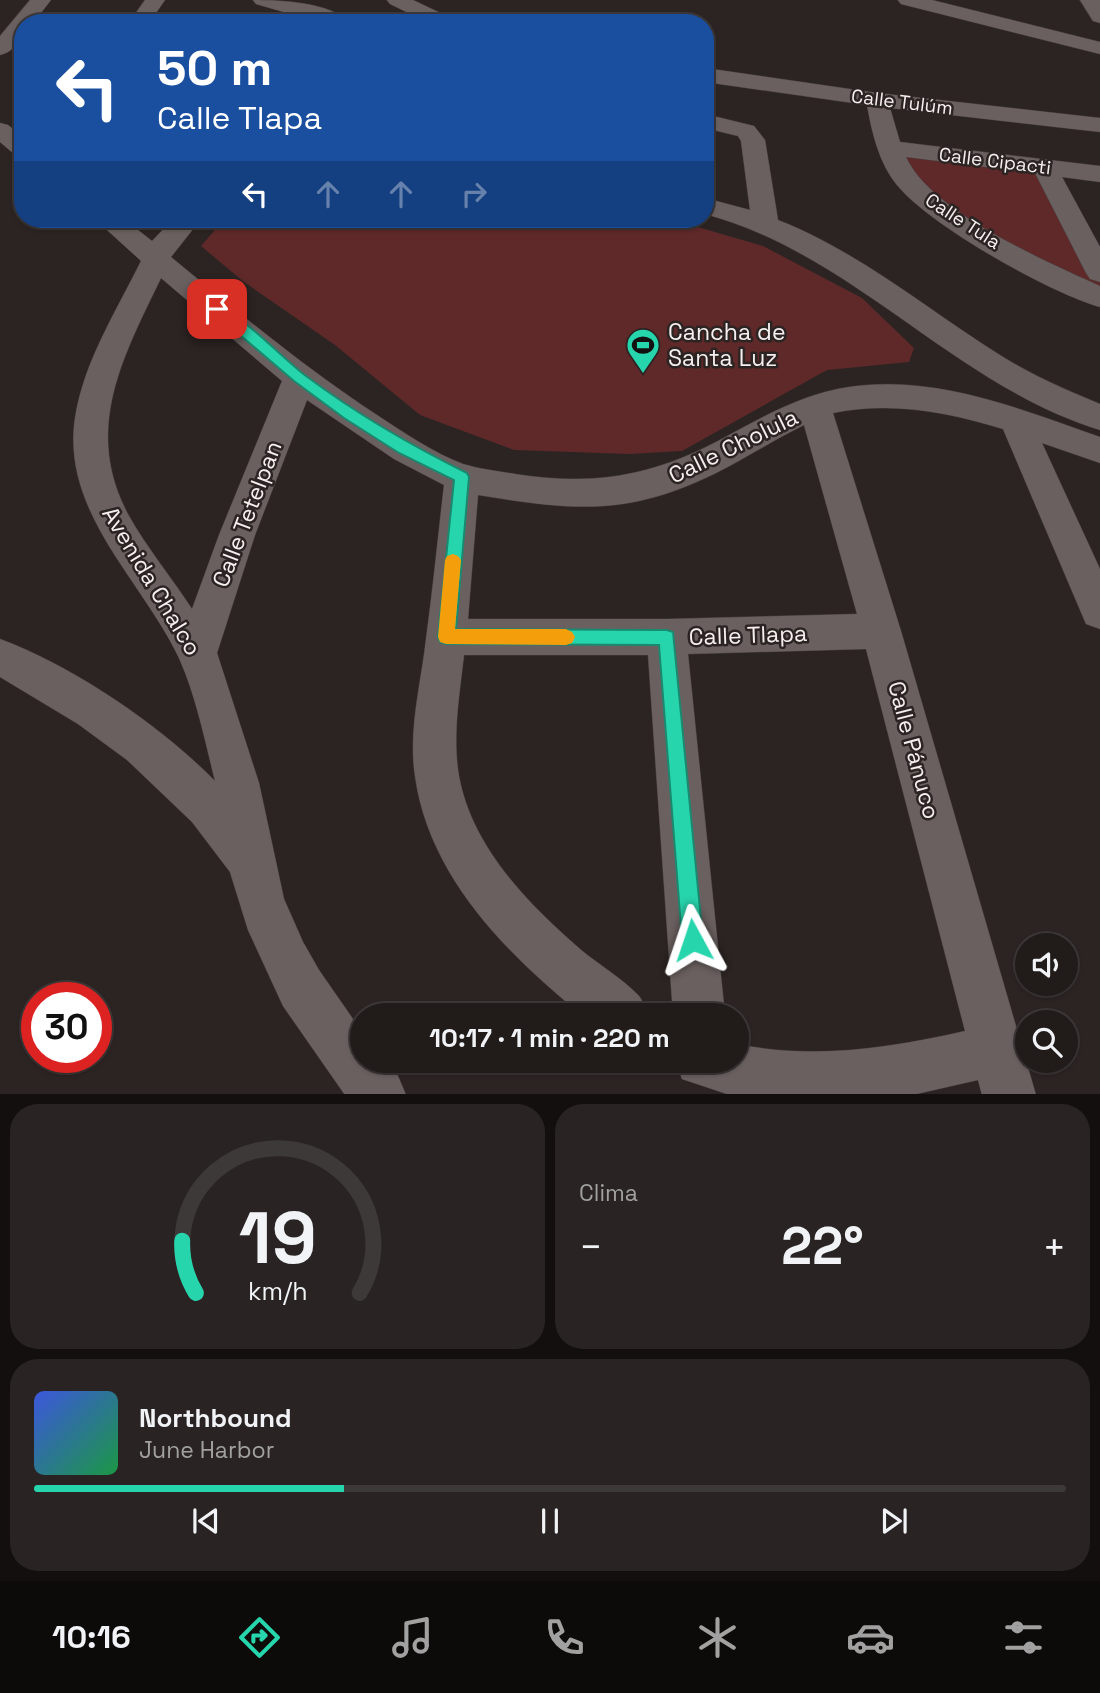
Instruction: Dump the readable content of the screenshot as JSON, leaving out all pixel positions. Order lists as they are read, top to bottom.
{
  "streets": {
    "street": [
      "Calle Tulúm",
      "Calle Cipacti",
      "Calle Tula",
      "Calle Cholula",
      "Calle Tetelpan",
      "Avenida Chalco",
      "Calle Tlapa",
      "Calle Pánuco"
    ]
  },
  "crossings": [
    ["Calle Tulúm", "Calle Tula"],
    ["Calle Cipacti", "Calle Tula"],
    ["Calle Cholula", "Calle Tetelpan"],
    ["Calle Cholula", "Avenida Chalco"],
    ["Calle Cholula", "Calle Pánuco"],
    ["Calle Tetelpan", "Avenida Chalco"],
    ["Calle Tlapa", "Calle Pánuco"]
  ],
  "places": {
    "sports": ["Cancha de Santa Luz"]
  },
  "page": {
    "turn": ["50 m", "Calle Tlapa"],
    "limit": "30",
    "trip": "10:17 · 1 min · 220 m",
    "tile": "Clima",
    "heat": ["−", "22°", "+"],
    "song": ["Northbound", "June Harbor"],
    "tabs": "10:16",
    "gauge": ["19", "km/h"]
  }
}
